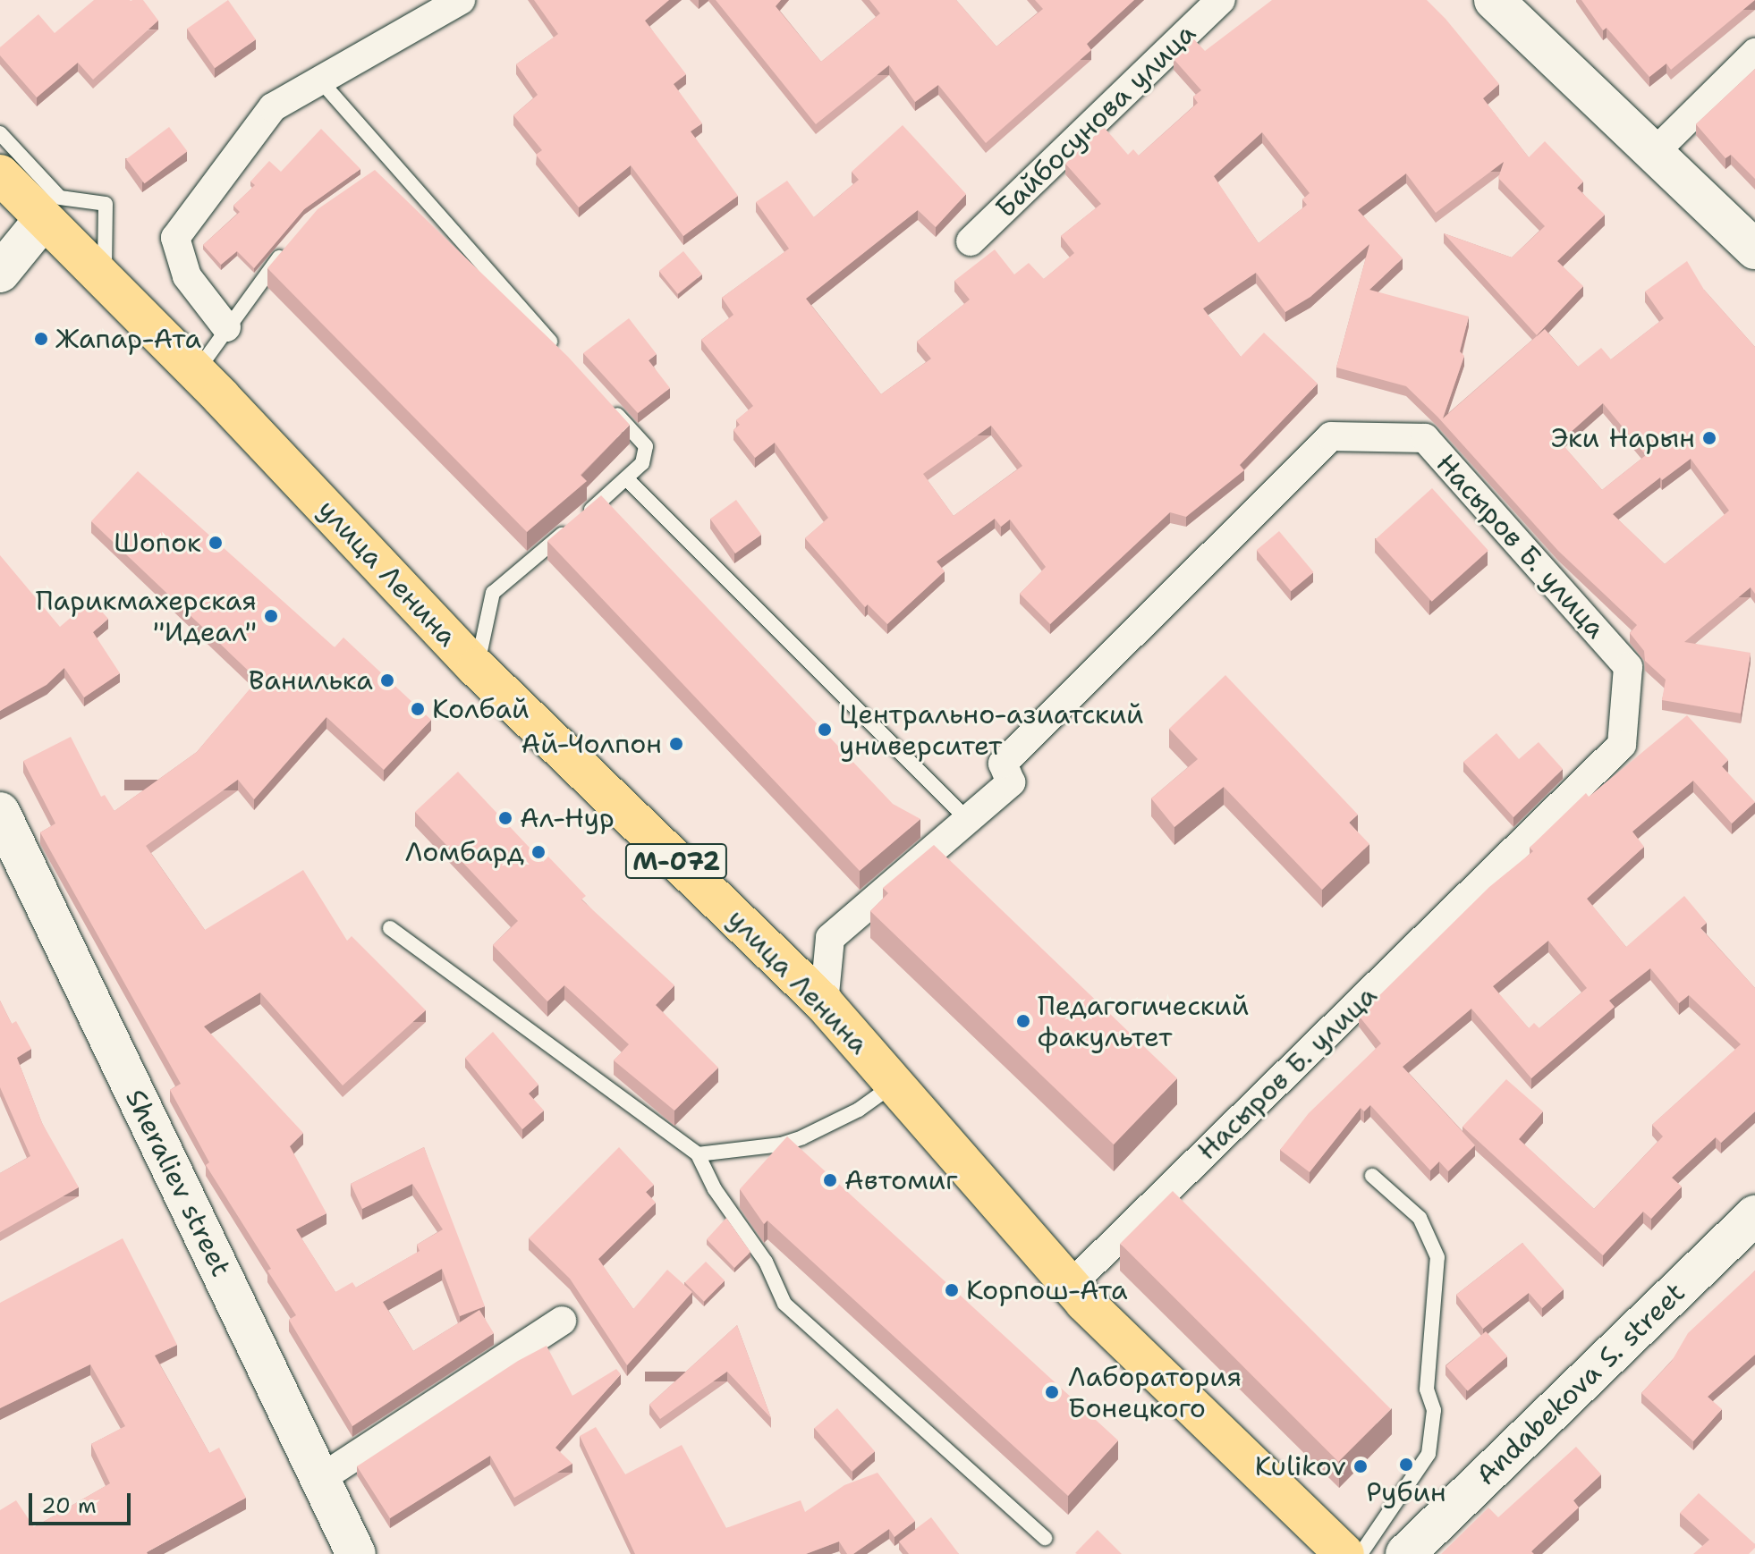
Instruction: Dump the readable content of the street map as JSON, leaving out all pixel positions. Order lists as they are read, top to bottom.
{
  "streets": {
    "main road": ["улица Ленина", "М-072"],
    "street": [
      "Байбосунова улица",
      "Насыров Б. улица",
      "Sheraliev street",
      "Andabekova S. street"
    ]
  },
  "crossings": [
    ["Насыров Б. улица", "улица Ленина"]
  ],
  "places": [
    "Жапар-Ата",
    "Эки Нарын",
    "Шопок",
    "Парикмахерская \"Идеал\"",
    "Ванилька",
    "Колбай",
    "Центрально-азиатский университет",
    "Ай-Чолпон",
    "Ал-Нур",
    "Ломбард",
    "Педагогический факультет",
    "Автомиг",
    "Корпош-Ата",
    "Лаборатория Бонецкого",
    "Рубин",
    "Kulikov"
  ],
  "scale_bar": "20 m"
}
